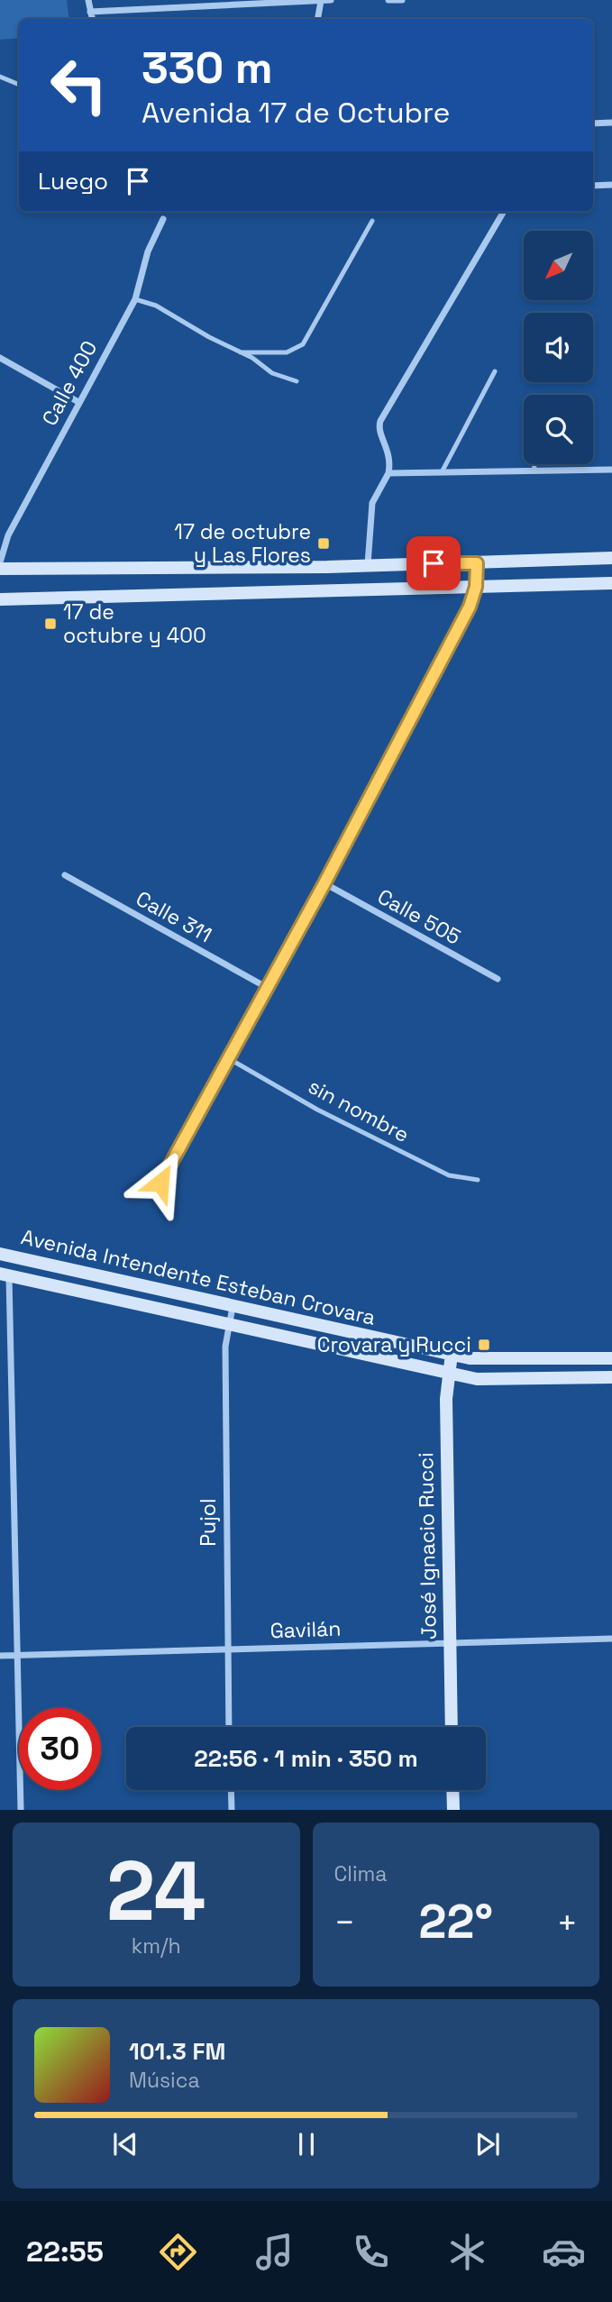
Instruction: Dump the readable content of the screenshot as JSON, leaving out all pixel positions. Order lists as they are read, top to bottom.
{
  "streets": {
    "main road": ["Avenida Intendente Esteban Crovara", "José Ignacio Rucci"],
    "street": [
      "Calle 400",
      "Calle 311",
      "Calle 505",
      "Pujol",
      "Gavilán"
    ],
    "lane": ["sin nombre"]
  },
  "crossings": [
    ["Avenida Intendente Esteban Crovara", "Pujol"],
    ["Avenida Intendente Esteban Crovara", "José Ignacio Rucci"],
    ["Pujol", "Gavilán"],
    ["José Ignacio Rucci", "Gavilán"]
  ],
  "places": {
    "transit": ["17 de octubre y Las Flores", "17 de octubre y 400", "Crovara y Rucci"]
  },
  "north": "bottom left",
  "page": {
    "turn": ["330 m", "Avenida 17 de Octubre"],
    "then": "Luego",
    "limit": "30",
    "trip": "22:56 · 1 min · 350 m",
    "tile": [
      ["24", "km/h"],
      "Clima"
    ],
    "heat": ["−", "22°", "+"],
    "song": ["101.3 FM", "Música"],
    "tabs": "22:55"
  }
}
